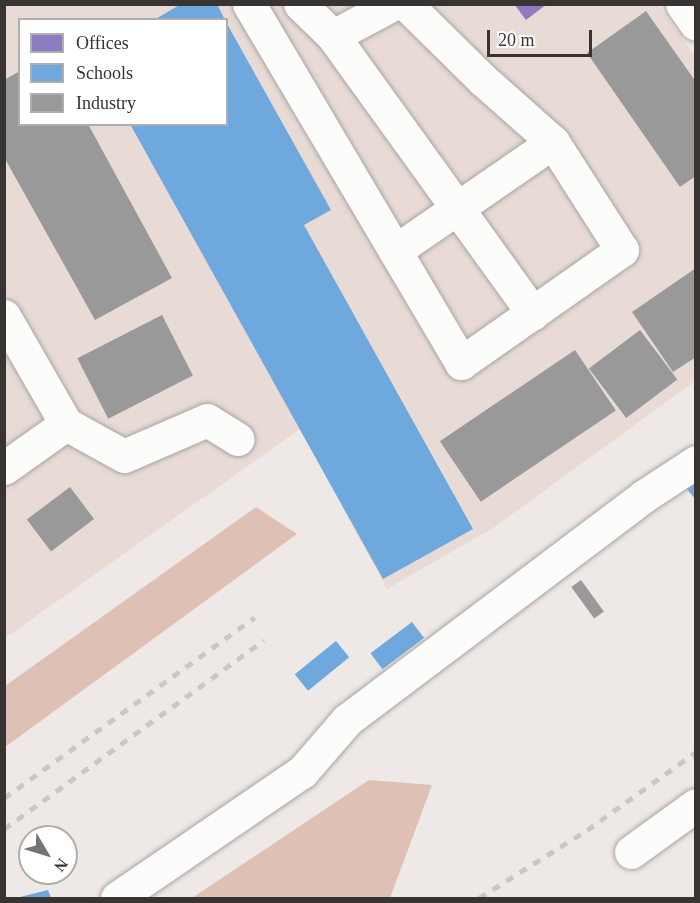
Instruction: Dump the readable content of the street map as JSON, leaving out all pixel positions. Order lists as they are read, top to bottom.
{
  "legend": ["Offices", "Schools", "Industry"],
  "scale_bar": "20 m",
  "north": "bottom right"
}
